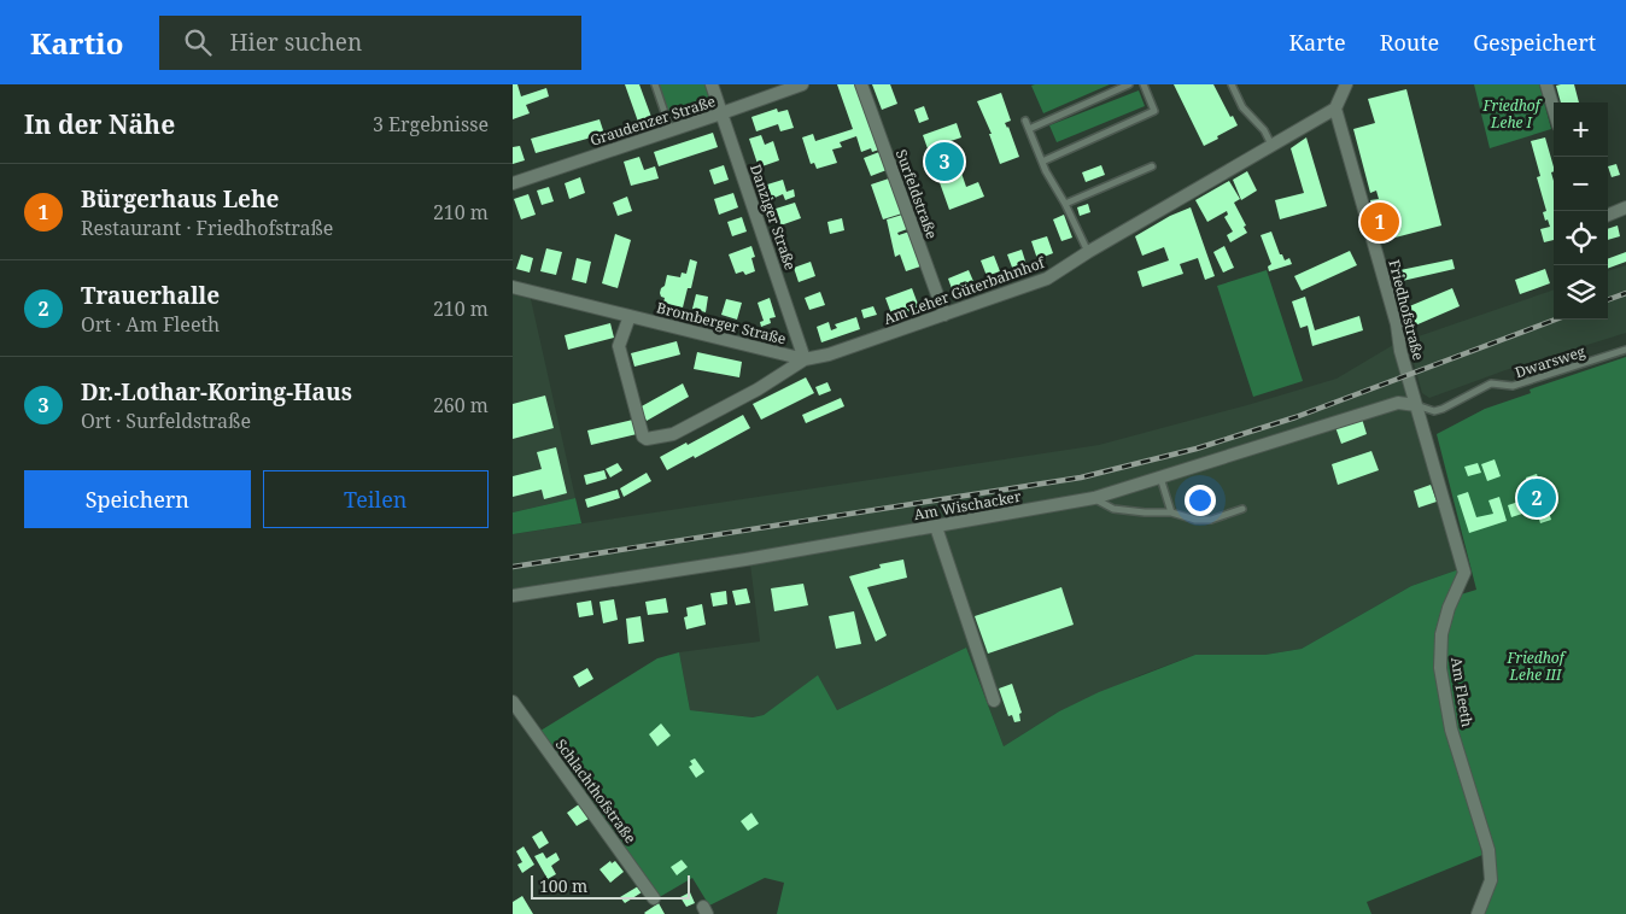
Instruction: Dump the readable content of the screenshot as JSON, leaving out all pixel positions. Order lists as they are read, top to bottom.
{
  "streets": {
    "street": [
      "Graudenzer Straße",
      "Surfeldstraße",
      "Danziger Straße",
      "Am Leher Güterbahnhof",
      "Friedhofstraße",
      "Bromberger Straße",
      "Am Wischacker",
      "Am Fleeth",
      "Schlachthofstraße"
    ],
    "lane": ["Dwarsweg"]
  },
  "crossings": [
    ["Graudenzer Straße", "Danziger Straße"],
    ["Surfeldstraße", "Am Leher Güterbahnhof"],
    ["Danziger Straße", "Am Leher Güterbahnhof"],
    ["Danziger Straße", "Bromberger Straße"],
    ["Am Leher Güterbahnhof", "Friedhofstraße"],
    ["Am Leher Güterbahnhof", "Bromberger Straße"],
    ["Friedhofstraße", "Dwarsweg"],
    ["Friedhofstraße", "Am Wischacker"],
    ["Friedhofstraße", "Am Fleeth"],
    ["Dwarsweg", "Am Wischacker"],
    ["Dwarsweg", "Am Fleeth"],
    ["Am Wischacker", "Am Fleeth"]
  ],
  "parks": ["Friedhof Lehe I", "Friedhof Lehe III"],
  "scale_bar": "100 m",
  "page": {
    "header": "Kartio",
    "search": "Hier suchen",
    "nav": ["Karte", "Route", "Gespeichert"],
    "heading": ["In der Nähe", "3 Ergebnisse"],
    "map_buttons": ["+", "−"],
    "pins": ["3", "1", "2"],
    "list": [
      {
        "mark": "1",
        "name": "Bürgerhaus Lehe",
        "note": "Restaurant · Friedhofstraße",
        "value": "210 m"
      },
      {
        "mark": "2",
        "name": "Trauerhalle",
        "note": "Ort · Am Fleeth",
        "value": "210 m"
      },
      {
        "mark": "3",
        "name": "Dr.-Lothar-Koring-Haus",
        "note": "Ort · Surfeldstraße",
        "value": "260 m"
      }
    ],
    "buttons": ["Speichern", "Teilen"],
    "scale": "100 m"
  }
}
